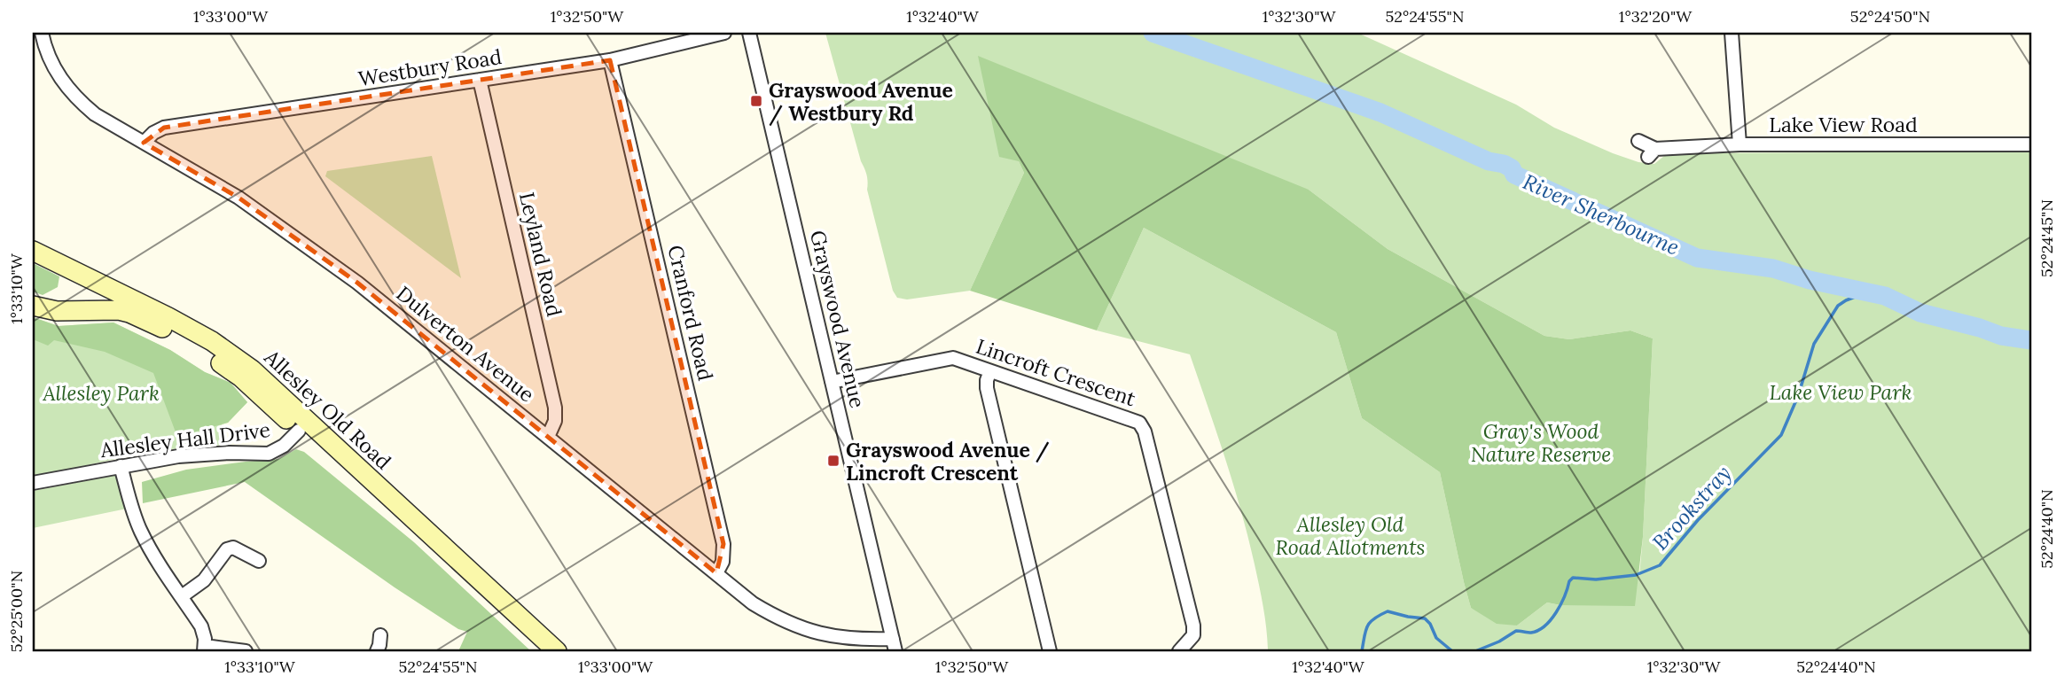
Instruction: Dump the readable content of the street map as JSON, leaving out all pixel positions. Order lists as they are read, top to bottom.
{
  "streets": {
    "main road": ["Allesley Old Road"],
    "street": [
      "Westbury Road",
      "Lake View Road",
      "Leyland Road",
      "Cranford Road",
      "Grayswood Avenue",
      "Dulverton Avenue",
      "Lincroft Crescent",
      "Allesley Hall Drive"
    ]
  },
  "crossings": [
    ["Westbury Road", "Leyland Road"],
    ["Westbury Road", "Cranford Road"],
    ["Westbury Road", "Dulverton Avenue"],
    ["Leyland Road", "Dulverton Avenue"],
    ["Cranford Road", "Dulverton Avenue"],
    ["Grayswood Avenue", "Dulverton Avenue"],
    ["Grayswood Avenue", "Lincroft Crescent"],
    ["Allesley Old Road", "Allesley Hall Drive"]
  ],
  "water": ["River Sherbourne", "Brookstray"],
  "parks": [
    "Lake View Park",
    "Allesley Park",
    "Gray's Wood Nature Reserve",
    "Allesley Old Road Allotments"
  ],
  "places": {
    "transit": ["Grayswood Avenue / Westbury Rd", "Grayswood Avenue / Lincroft Crescent"]
  },
  "coordinates": [
    "1°33'00\"W",
    "1°32'50\"W",
    "1°32'40\"W",
    "1°32'30\"W",
    "52°24'55\"N",
    "1°32'20\"W",
    "52°24'50\"N",
    "52°24'45\"N",
    "1°33'10\"W",
    "52°24'40\"N",
    "52°25'00\"N"
  ]
}
